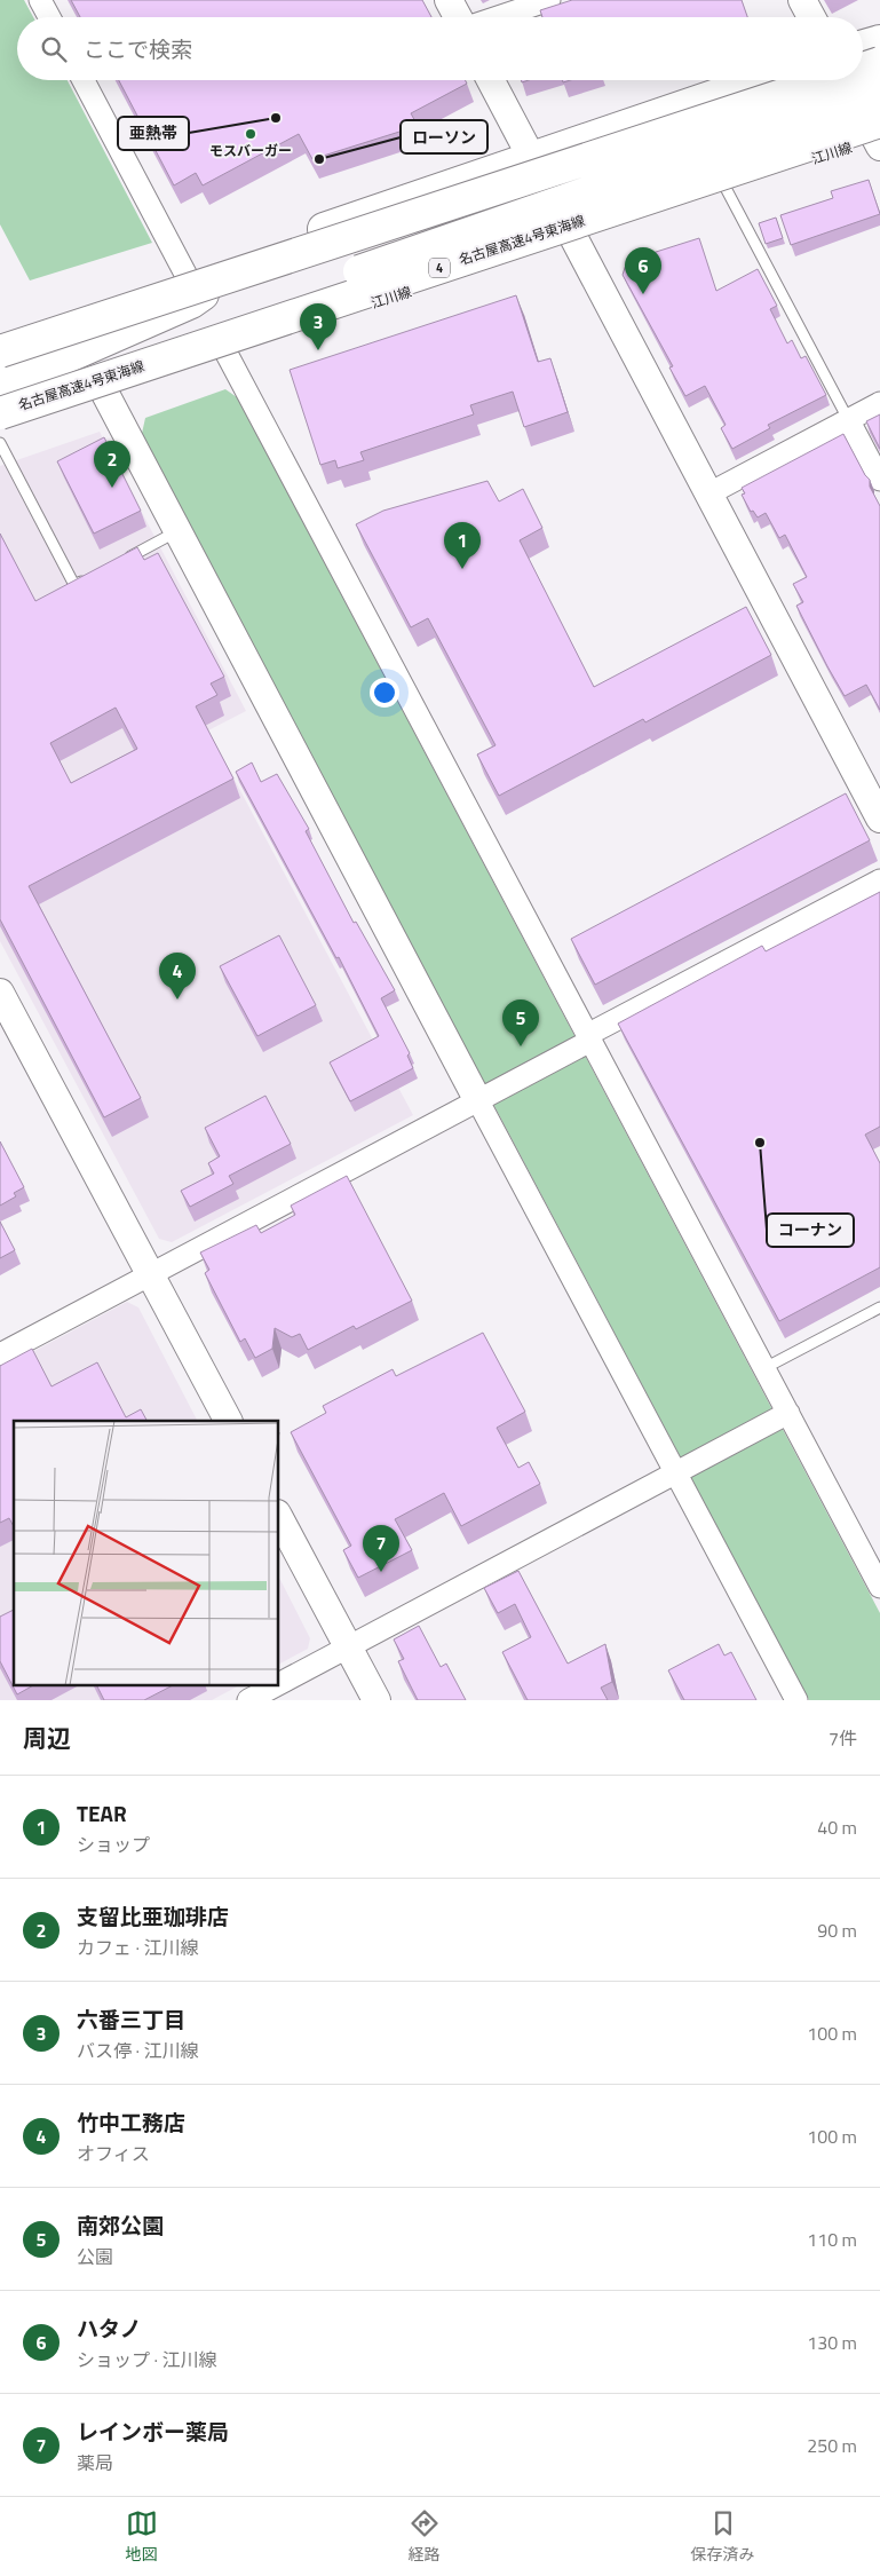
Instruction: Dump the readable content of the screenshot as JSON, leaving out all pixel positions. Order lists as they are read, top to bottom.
{
  "streets": {
    "main road": ["江川線", "名古屋高速4号東海線", "4"]
  },
  "crossings": [
    ["江川線", "名古屋高速4号東海線"]
  ],
  "places": [
    "亜熱帯",
    "モスバーガー",
    "ローソン",
    "コーナン"
  ],
  "page": {
    "search": "ここで検索",
    "pins": [
      "6",
      "3",
      "2",
      "1",
      "4",
      "5",
      "7"
    ],
    "heading": ["周辺", "7件"],
    "list": [
      {
        "mark": "1",
        "name": "TEAR",
        "note": "ショップ",
        "value": "40 m"
      },
      {
        "mark": "2",
        "name": "支留比亜珈琲店",
        "note": "カフェ · 江川線",
        "value": "90 m"
      },
      {
        "mark": "3",
        "name": "六番三丁目",
        "note": "バス停 · 江川線",
        "value": "100 m"
      },
      {
        "mark": "4",
        "name": "竹中工務店",
        "note": "オフィス",
        "value": "100 m"
      },
      {
        "mark": "5",
        "name": "南郊公園",
        "note": "公園",
        "value": "110 m"
      },
      {
        "mark": "6",
        "name": "ハタノ",
        "note": "ショップ · 江川線",
        "value": "130 m"
      },
      {
        "mark": "7",
        "name": "レインボー薬局",
        "note": "薬局",
        "value": "250 m"
      }
    ],
    "nav": ["地図", "経路", "保存済み"]
  }
}
